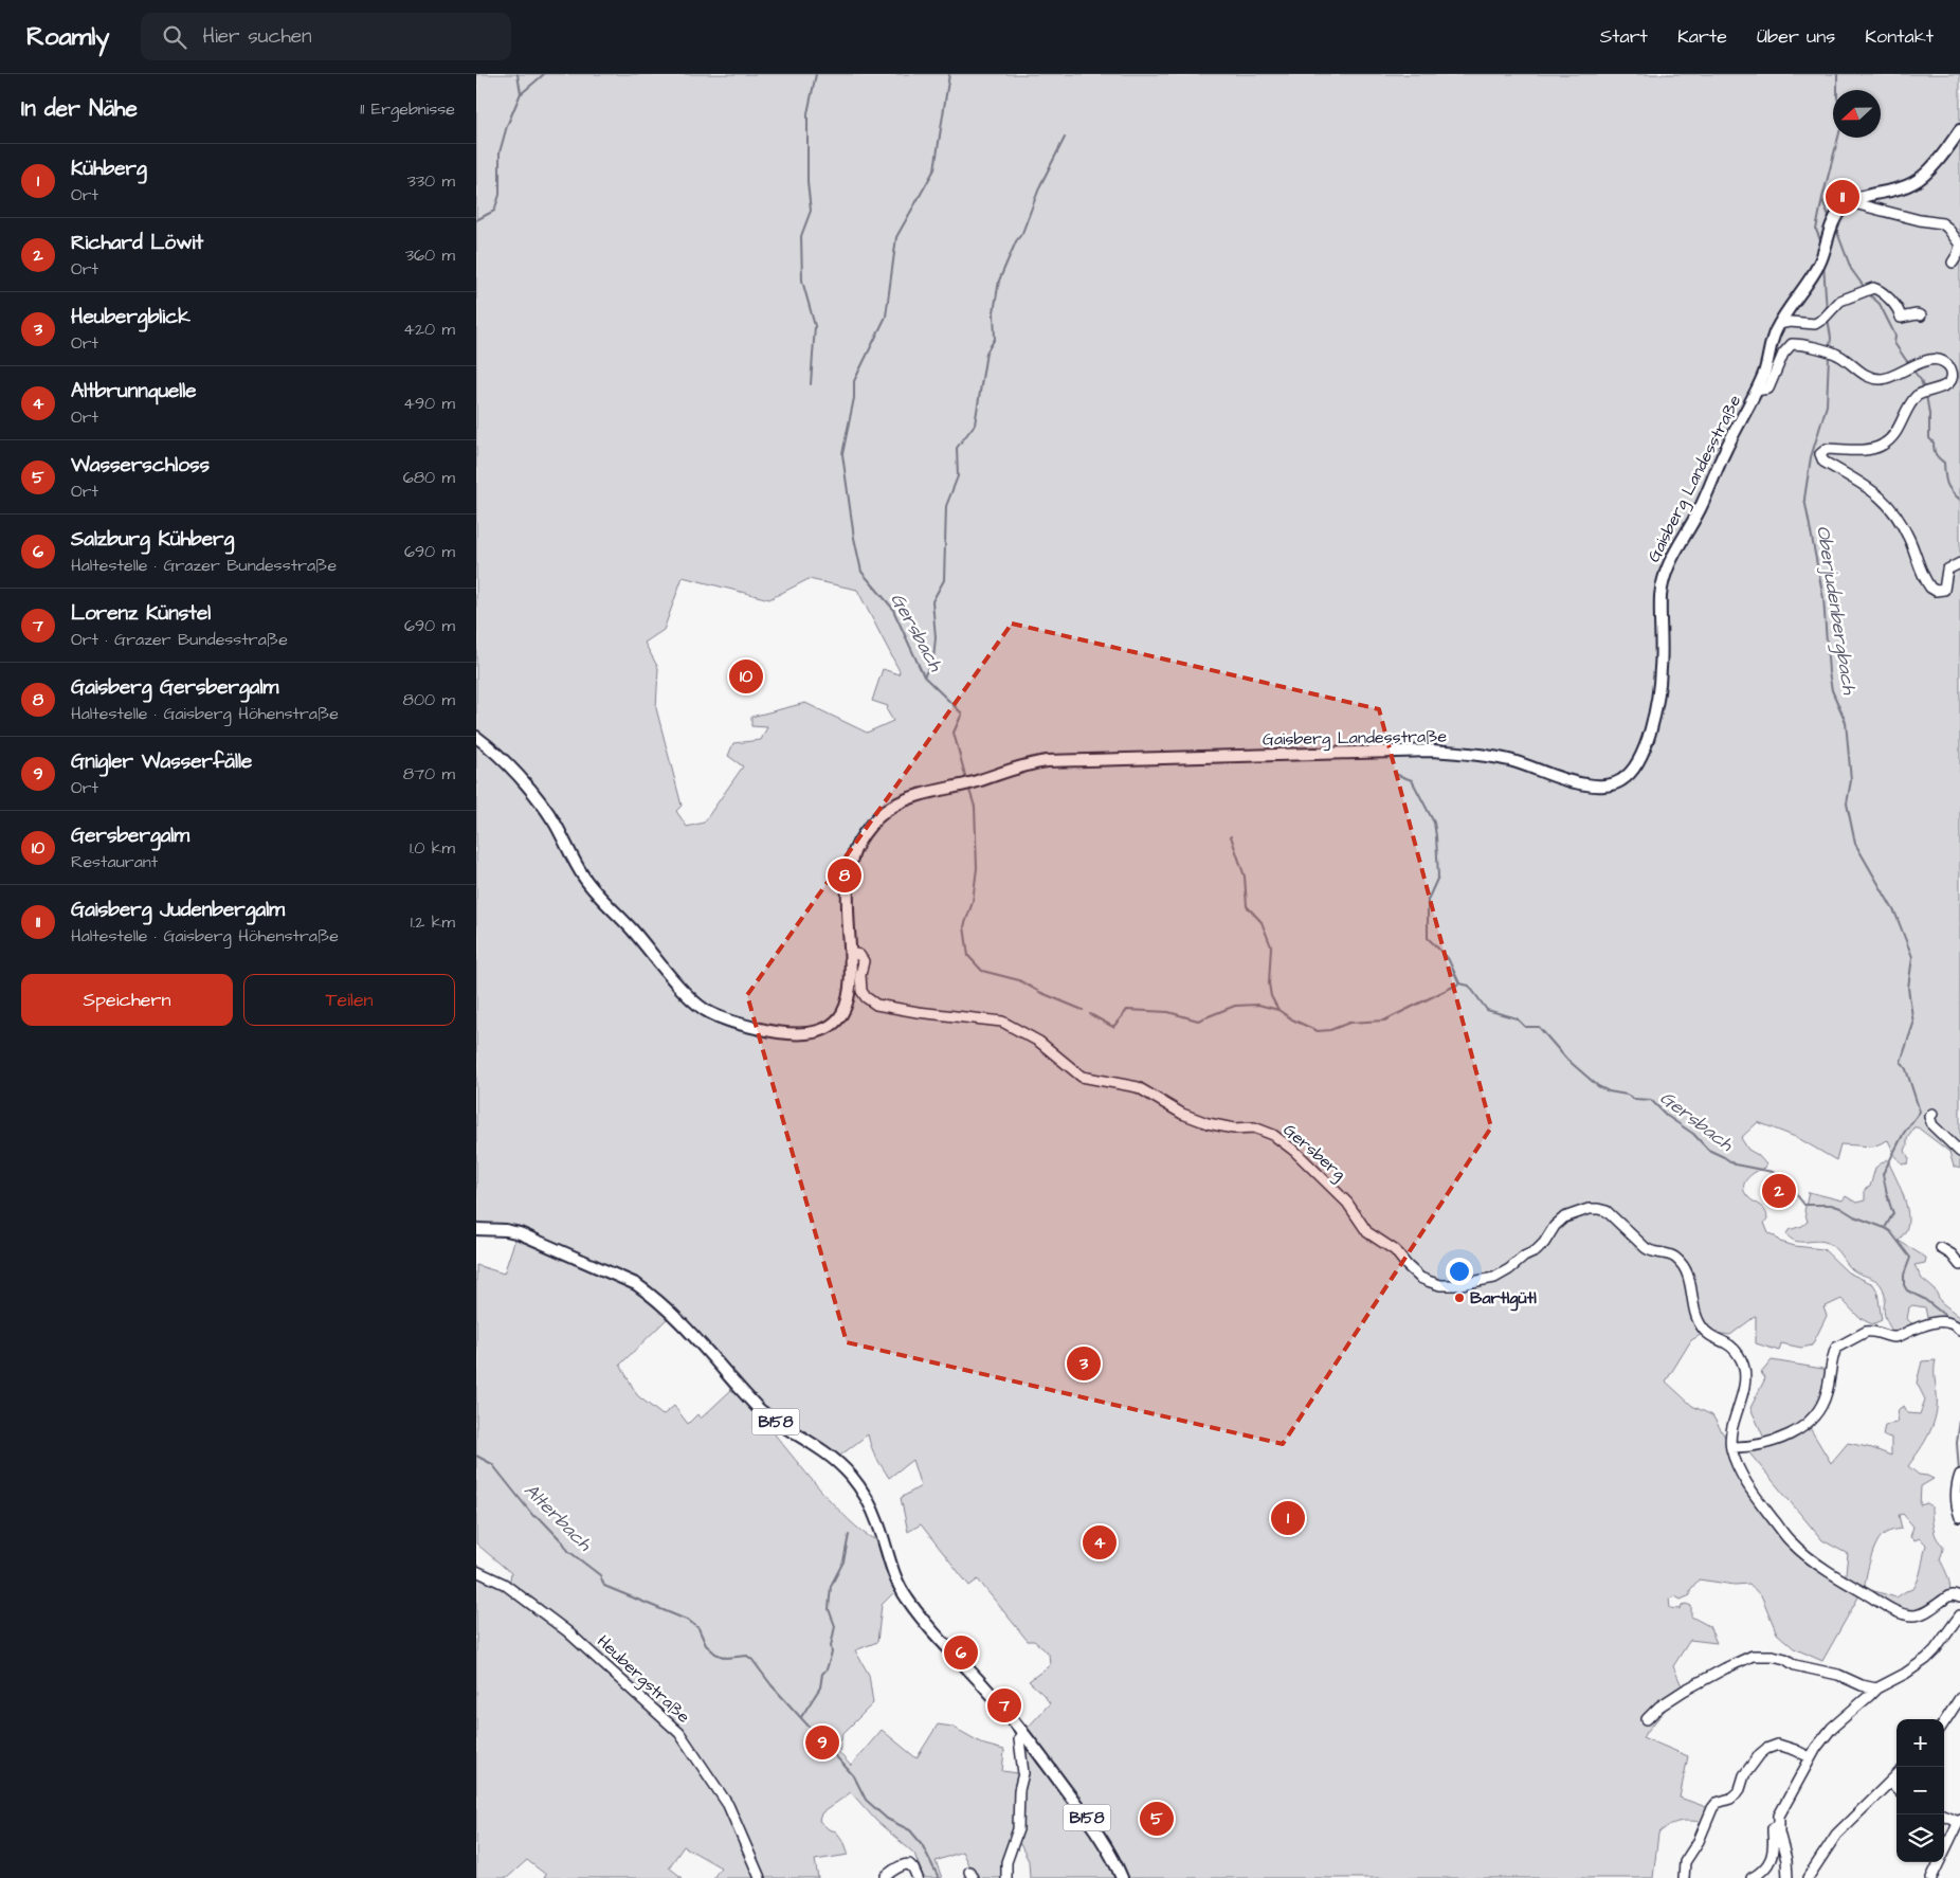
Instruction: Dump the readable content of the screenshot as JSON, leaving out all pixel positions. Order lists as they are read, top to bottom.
{
  "streets": {
    "main road": ["Gaisberg Landesstraße", "B158"],
    "street": ["Gersberg", "Heubergstraße"]
  },
  "crossings": [
    ["Gaisberg Landesstraße", "Gersberg"]
  ],
  "water": ["Oberjudenbergbach", "Gersbach", "Alterbach"],
  "places": ["Bartlgütl"],
  "north": "left",
  "page": {
    "header": "Roamly",
    "search": "Hier suchen",
    "nav": [
      "Start",
      "Karte",
      "Über uns",
      "Kontakt"
    ],
    "heading": ["In der Nähe", "11 Ergebnisse"],
    "list": [
      {
        "mark": "1",
        "name": "Kühberg",
        "note": "Ort",
        "value": "330 m"
      },
      {
        "mark": "2",
        "name": "Richard Löwit",
        "note": "Ort",
        "value": "360 m"
      },
      {
        "mark": "3",
        "name": "Heubergblick",
        "note": "Ort",
        "value": "420 m"
      },
      {
        "mark": "4",
        "name": "Altbrunnquelle",
        "note": "Ort",
        "value": "490 m"
      },
      {
        "mark": "5",
        "name": "Wasserschloss",
        "note": "Ort",
        "value": "680 m"
      },
      {
        "mark": "6",
        "name": "Salzburg Kühberg",
        "note": "Haltestelle · Grazer Bundesstraße",
        "value": "690 m"
      },
      {
        "mark": "7",
        "name": "Lorenz Künstel",
        "note": "Ort · Grazer Bundesstraße",
        "value": "690 m"
      },
      {
        "mark": "8",
        "name": "Gaisberg Gersbergalm",
        "note": "Haltestelle · Gaisberg Höhenstraße",
        "value": "800 m"
      },
      {
        "mark": "9",
        "name": "Gnigler Wasserfälle",
        "note": "Ort",
        "value": "870 m"
      },
      {
        "mark": "10",
        "name": "Gersbergalm",
        "note": "Restaurant",
        "value": "1.0 km"
      },
      {
        "mark": "11",
        "name": "Gaisberg Judenbergalm",
        "note": "Haltestelle · Gaisberg Höhenstraße",
        "value": "1.2 km"
      }
    ],
    "pins": [
      "11",
      "10",
      "8",
      "2",
      "3",
      "1",
      "4",
      "6",
      "7",
      "9",
      "5"
    ],
    "buttons": ["Speichern", "Teilen"],
    "map_buttons": ["+", "−"]
  }
}
